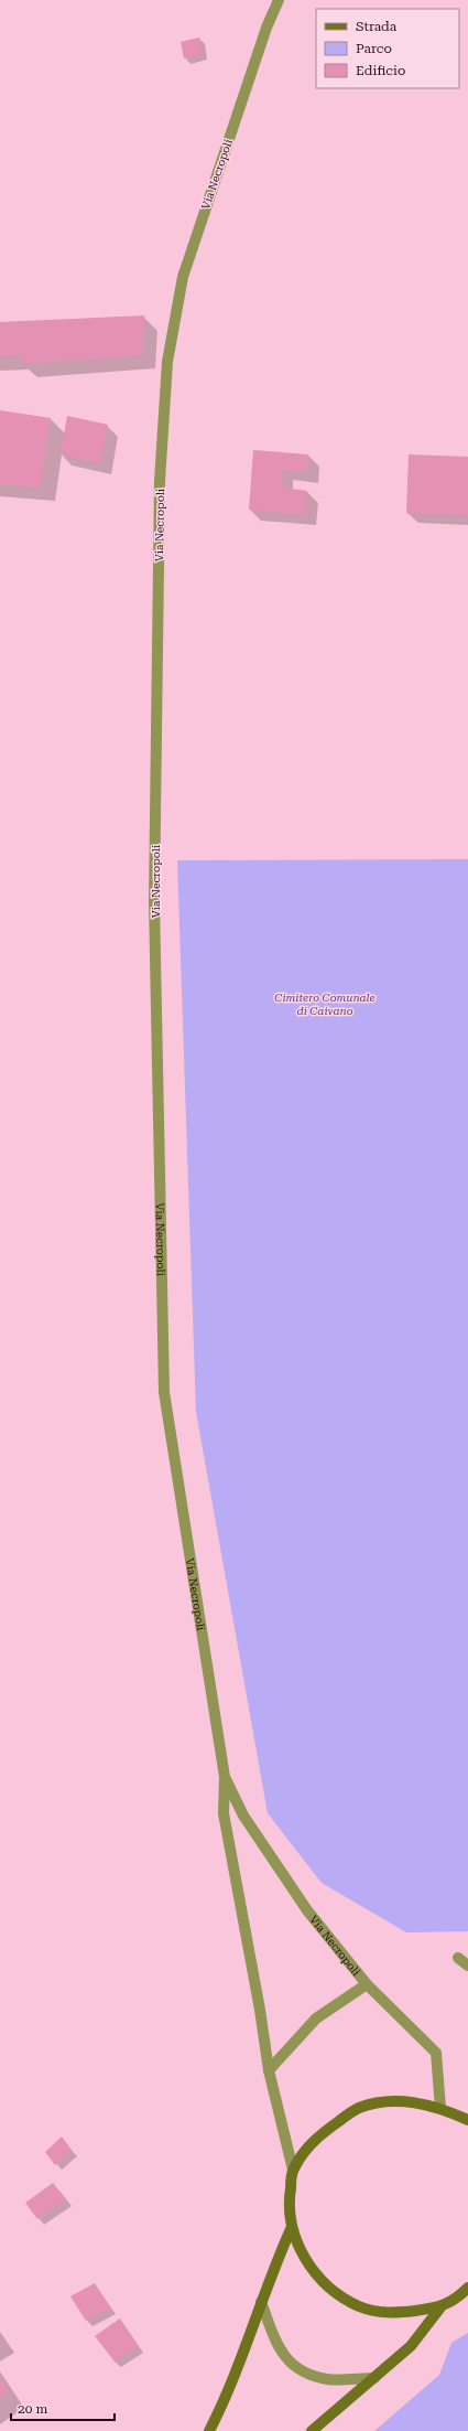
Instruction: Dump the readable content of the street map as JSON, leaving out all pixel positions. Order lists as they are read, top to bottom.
{
  "streets": {
    "street": ["Via Necropoli"]
  },
  "parks": ["Cimitero Comunale di Caivano"],
  "legend": ["Strada", "Parco", "Edificio"],
  "scale_bar": "20 m"
}
